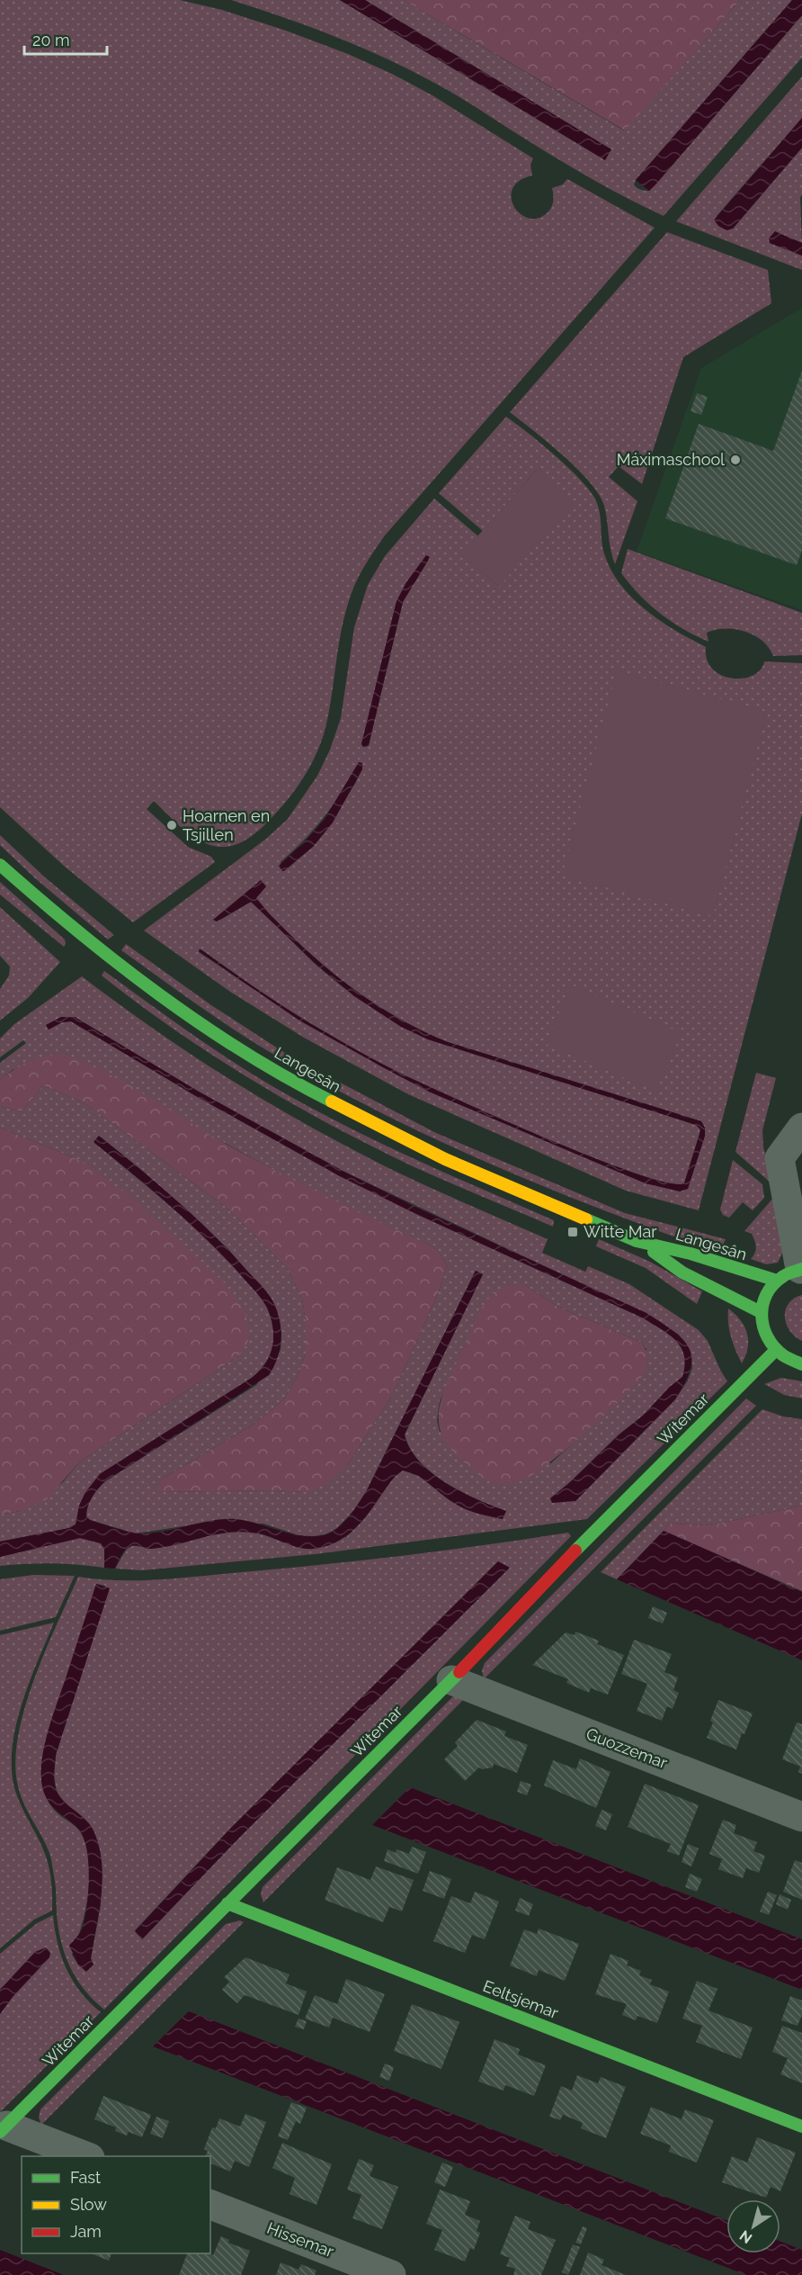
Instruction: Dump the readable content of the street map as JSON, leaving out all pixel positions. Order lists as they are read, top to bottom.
{
  "streets": {
    "street": [
      "Langesân",
      "Witemar",
      "Guozzemar",
      "Eeltsjemar",
      "Hissemar"
    ]
  },
  "crossings": [
    ["Witemar", "Guozzemar"],
    ["Witemar", "Eeltsjemar"]
  ],
  "places": {
    "other": ["Máximaschool", "Hoarnen en Tsjillen"],
    "transit": ["Witte Mar"]
  },
  "legend": ["Fast", "Slow", "Jam"],
  "scale_bar": "20 m",
  "north": "bottom left"
}
